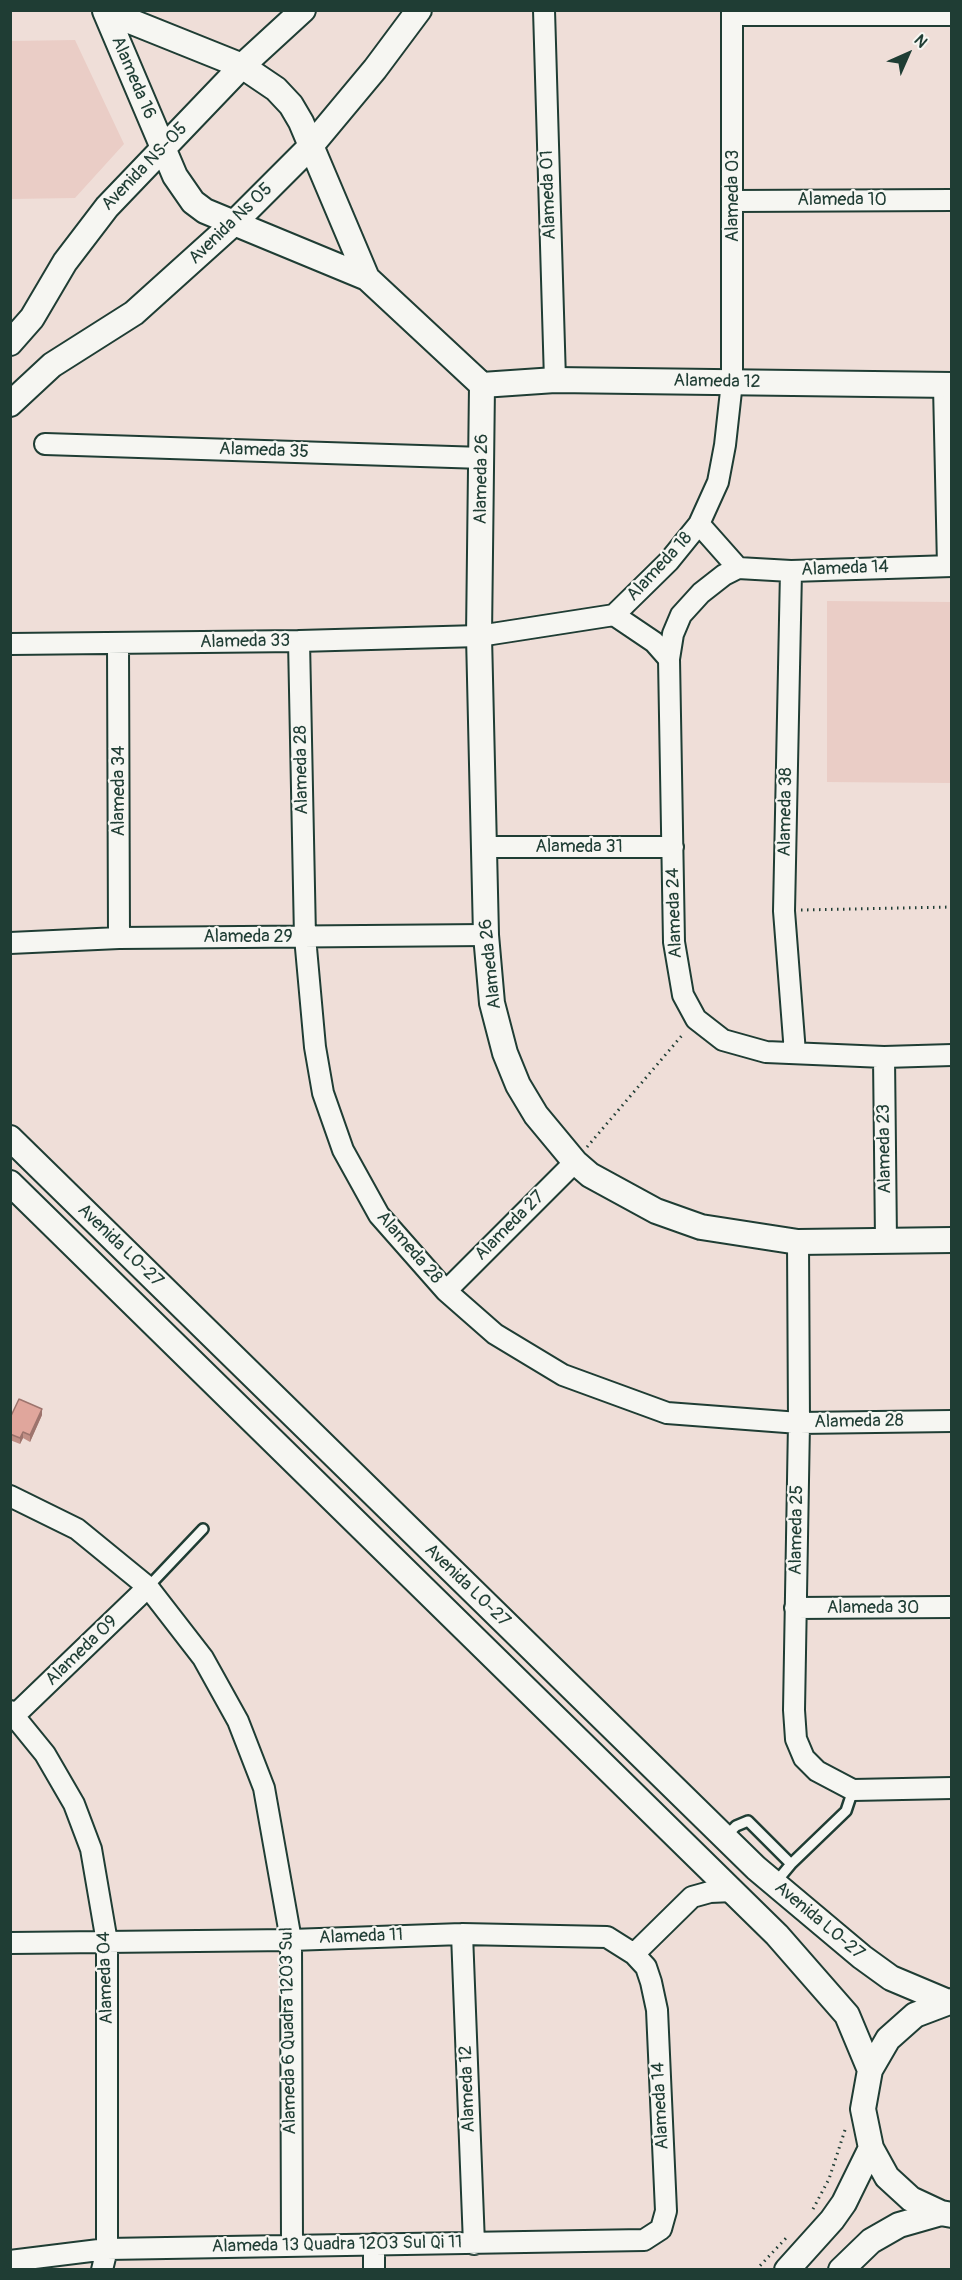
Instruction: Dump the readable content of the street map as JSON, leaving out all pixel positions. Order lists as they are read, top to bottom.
{
  "streets": {
    "street": [
      "Alameda 16",
      "Avenida NS-05",
      "Alameda 01",
      "Alameda 03",
      "Alameda 10",
      "Avenida Ns 05",
      "Alameda 12",
      "Alameda 35",
      "Alameda 26",
      "Alameda 18",
      "Alameda 14",
      "Alameda 33",
      "Alameda 28",
      "Alameda 34",
      "Alameda 38",
      "Alameda 31",
      "Alameda 24",
      "Alameda 29",
      "Alameda 23",
      "Alameda 27",
      "Avenida LO-27",
      "Alameda 25",
      "Alameda 30",
      "Alameda 09",
      "Alameda 11",
      "Alameda 04",
      "Alameda 6 Quadra 1203 Sul",
      "Alameda 13 Quadra 1203 Sul Qi 11"
    ]
  },
  "crossings": [
    ["Alameda 16", "Avenida NS-05"],
    ["Alameda 16", "Avenida Ns 05"],
    ["Alameda 16", "Alameda 12"],
    ["Alameda 16", "Alameda 26"],
    ["Avenida NS-05", "Avenida Ns 05"],
    ["Alameda 01", "Alameda 12"],
    ["Alameda 03", "Alameda 10"],
    ["Alameda 03", "Alameda 12"],
    ["Alameda 03", "Alameda 18"],
    ["Alameda 12", "Alameda 26"],
    ["Alameda 12", "Alameda 18"],
    ["Alameda 12", "Alameda 11"],
    ["Alameda 12", "Alameda 13 Quadra 1203 Sul Qi 11"],
    ["Alameda 35", "Alameda 26"],
    ["Alameda 26", "Alameda 18"],
    ["Alameda 26", "Alameda 33"],
    ["Alameda 26", "Alameda 31"],
    ["Alameda 26", "Alameda 29"],
    ["Alameda 26", "Alameda 23"],
    ["Alameda 26", "Alameda 27"],
    ["Alameda 26", "Alameda 25"],
    ["Alameda 18", "Alameda 33"],
    ["Alameda 14", "Alameda 38"],
    ["Alameda 14", "Alameda 24"],
    ["Alameda 14", "Alameda 11"],
    ["Alameda 14", "Alameda 13 Quadra 1203 Sul Qi 11"],
    ["Alameda 33", "Alameda 28"],
    ["Alameda 33", "Alameda 34"],
    ["Alameda 28", "Alameda 29"],
    ["Alameda 28", "Alameda 27"],
    ["Alameda 28", "Alameda 25"],
    ["Alameda 34", "Alameda 29"],
    ["Alameda 38", "Alameda 24"],
    ["Alameda 31", "Alameda 24"],
    ["Alameda 24", "Alameda 23"],
    ["Alameda 25", "Alameda 30"],
    ["Alameda 09", "Alameda 04"],
    ["Alameda 09", "Alameda 6 Quadra 1203 Sul"],
    ["Alameda 11", "Alameda 04"],
    ["Alameda 11", "Alameda 6 Quadra 1203 Sul"],
    ["Alameda 04", "Alameda 13 Quadra 1203 Sul Qi 11"],
    ["Alameda 6 Quadra 1203 Sul", "Alameda 13 Quadra 1203 Sul Qi 11"]
  ],
  "north": "top right"
}
